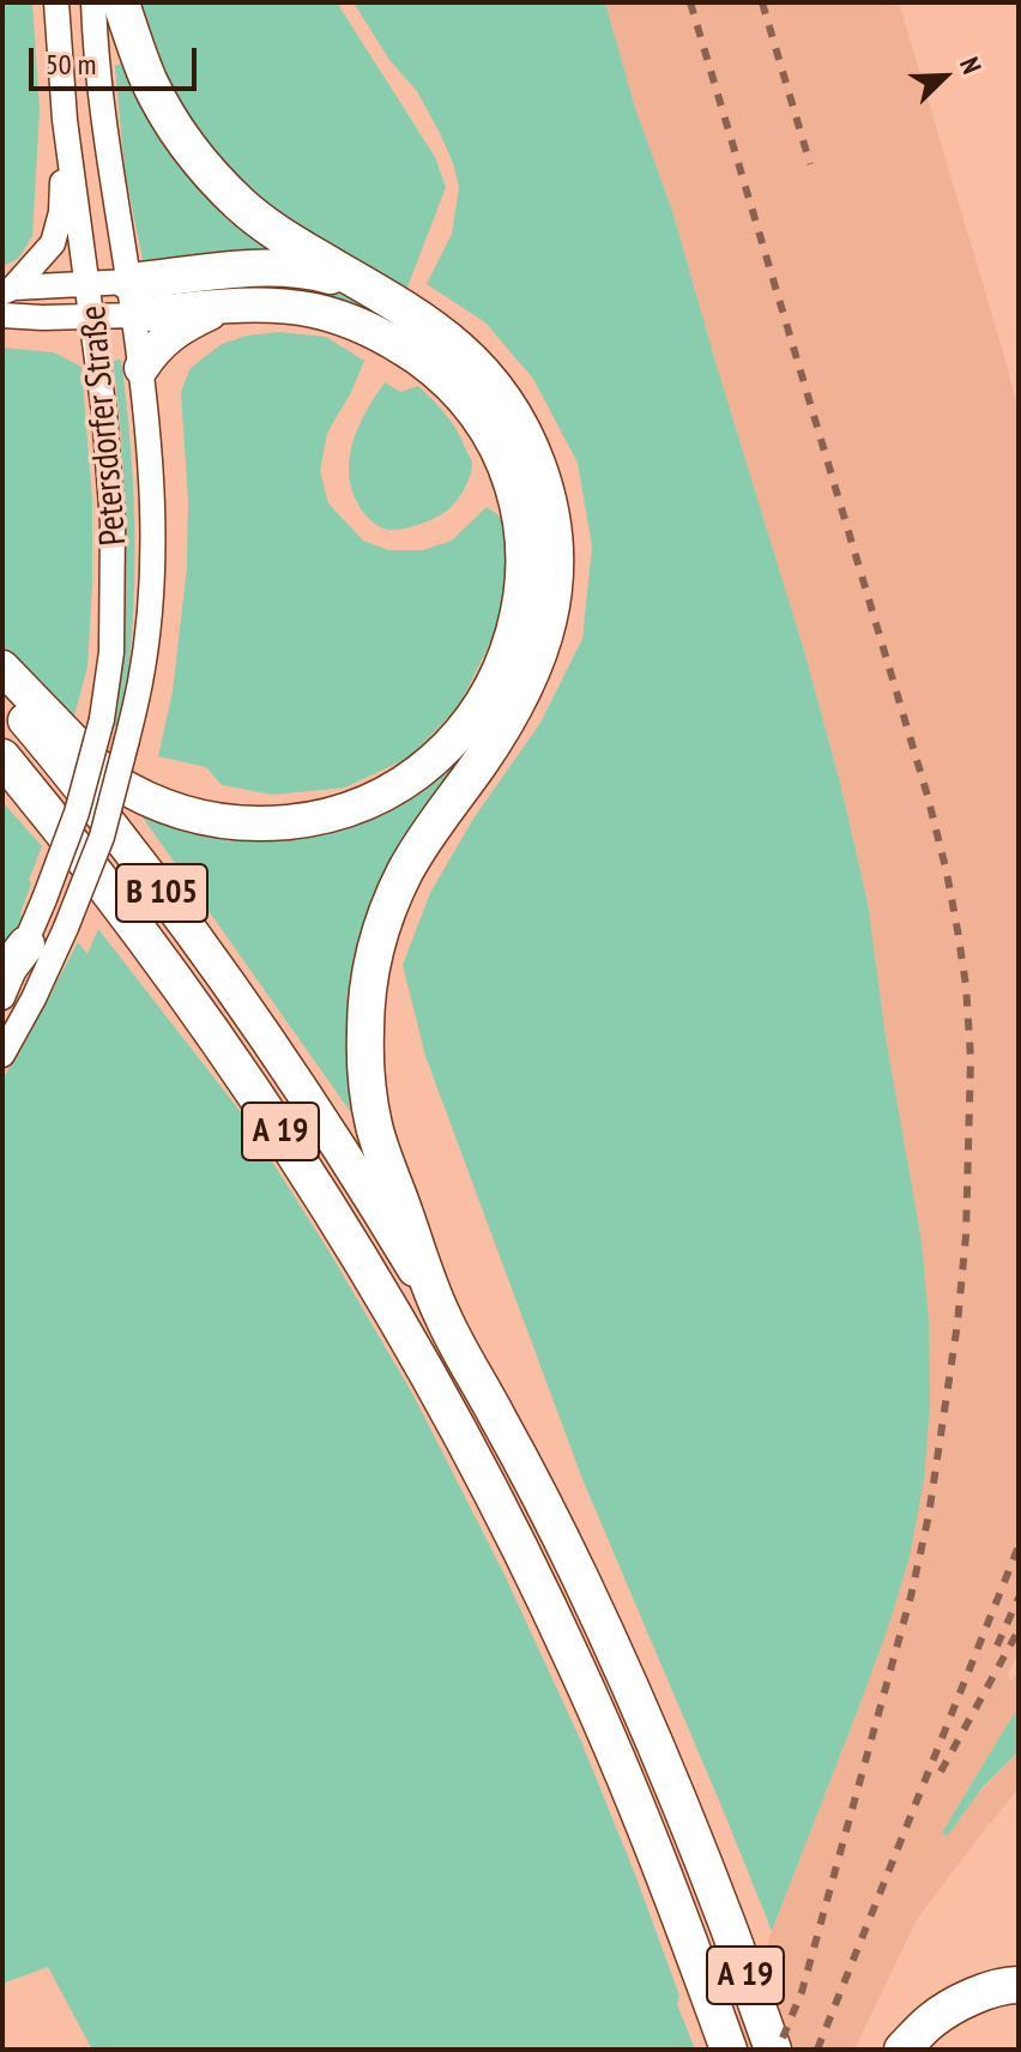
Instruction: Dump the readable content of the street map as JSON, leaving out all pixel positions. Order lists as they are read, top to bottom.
{
  "streets": {
    "highway": ["B 105", "A 19"],
    "street": ["Petersdorfer Straße"]
  },
  "crossings": [
    ["B 105", "A 19"]
  ],
  "scale_bar": "50 m",
  "north": "top right"
}
